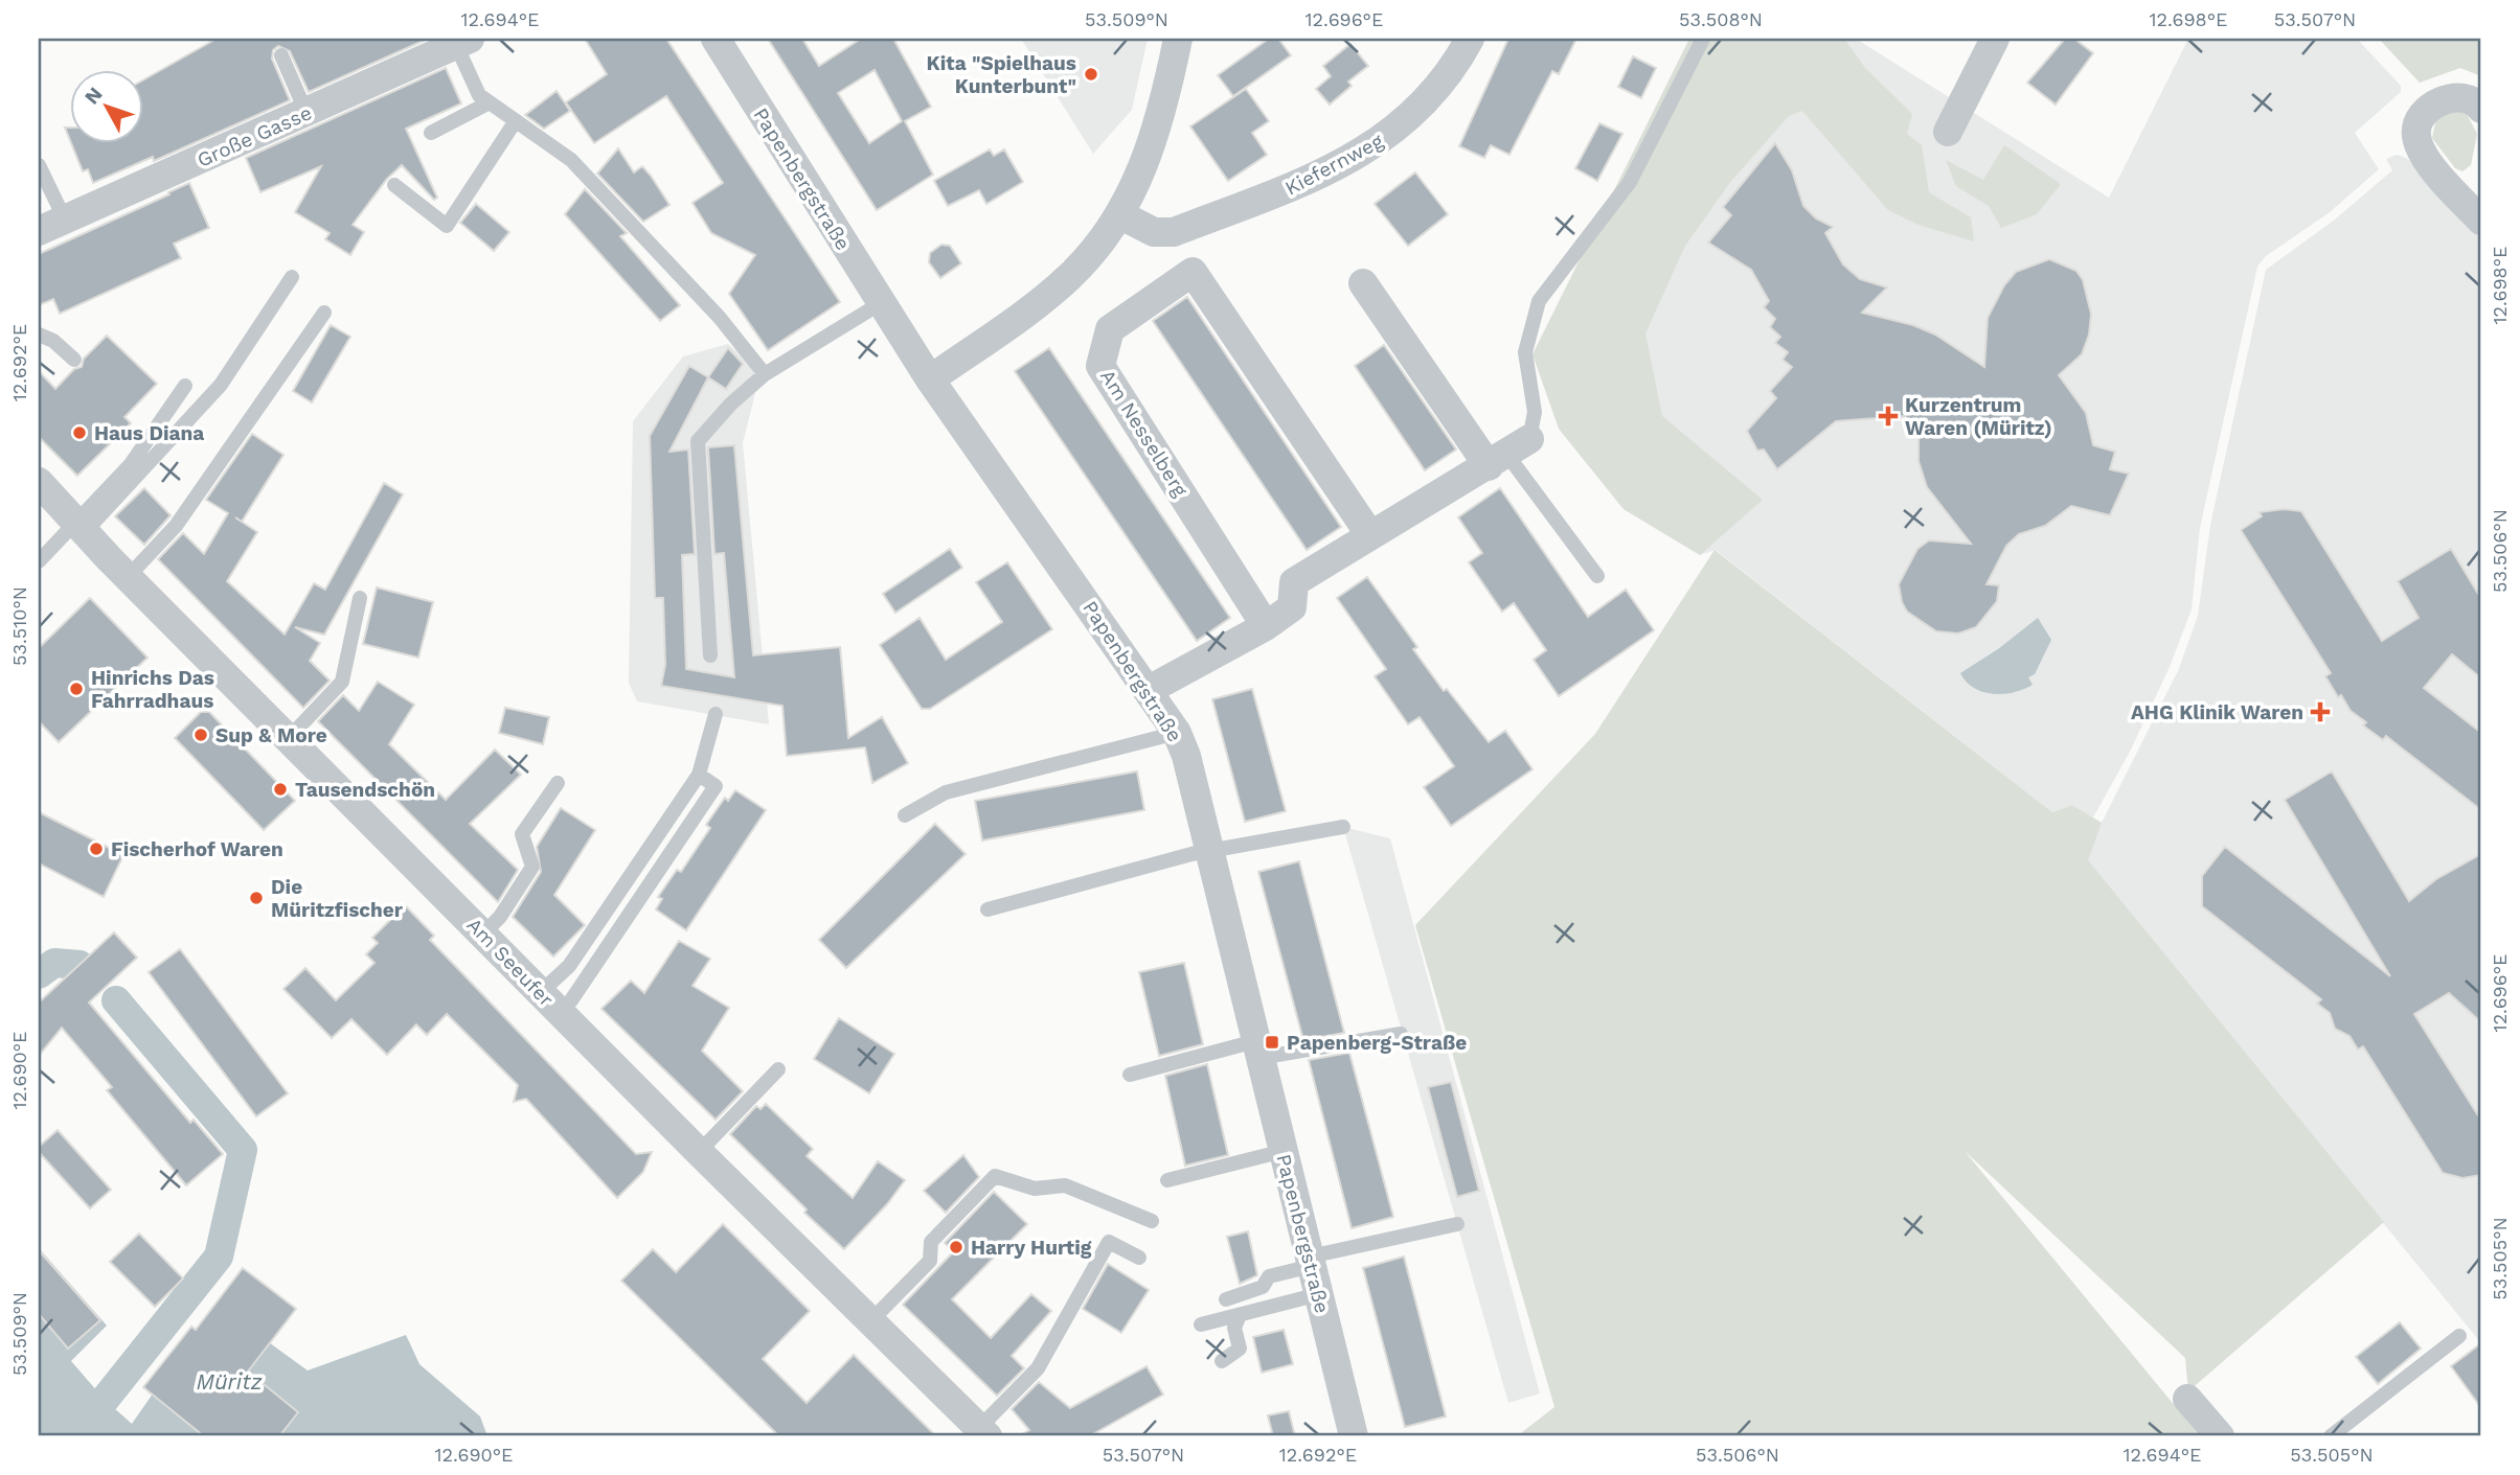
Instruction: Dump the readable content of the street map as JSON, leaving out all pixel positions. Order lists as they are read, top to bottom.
{
  "streets": {
    "street": [
      "Große Gasse",
      "Kiefernweg",
      "Papenbergstraße",
      "Am Nesselberg",
      "Am Seeufer"
    ]
  },
  "water": ["Müritz"],
  "places": {
    "other": [
      "Kita \"Spielhaus Kunterbunt\"",
      "Haus Diana",
      "Hinrichs Das Fahrradhaus",
      "Sup & More",
      "Tausendschön",
      "Fischerhof Waren",
      "Die Müritzfischer",
      "Harry Hurtig"
    ],
    "health": ["Kurzentrum Waren (Müritz)", "AHG Klinik Waren"],
    "transit": ["Papenberg-Straße"]
  },
  "north": "top left",
  "coordinates": [
    "12.694°E",
    "53.509°N",
    "12.696°E",
    "53.508°N",
    "12.698°E",
    "53.507°N",
    "12.692°E",
    "53.506°N",
    "53.510°N",
    "12.690°E",
    "53.505°N"
  ]
}
